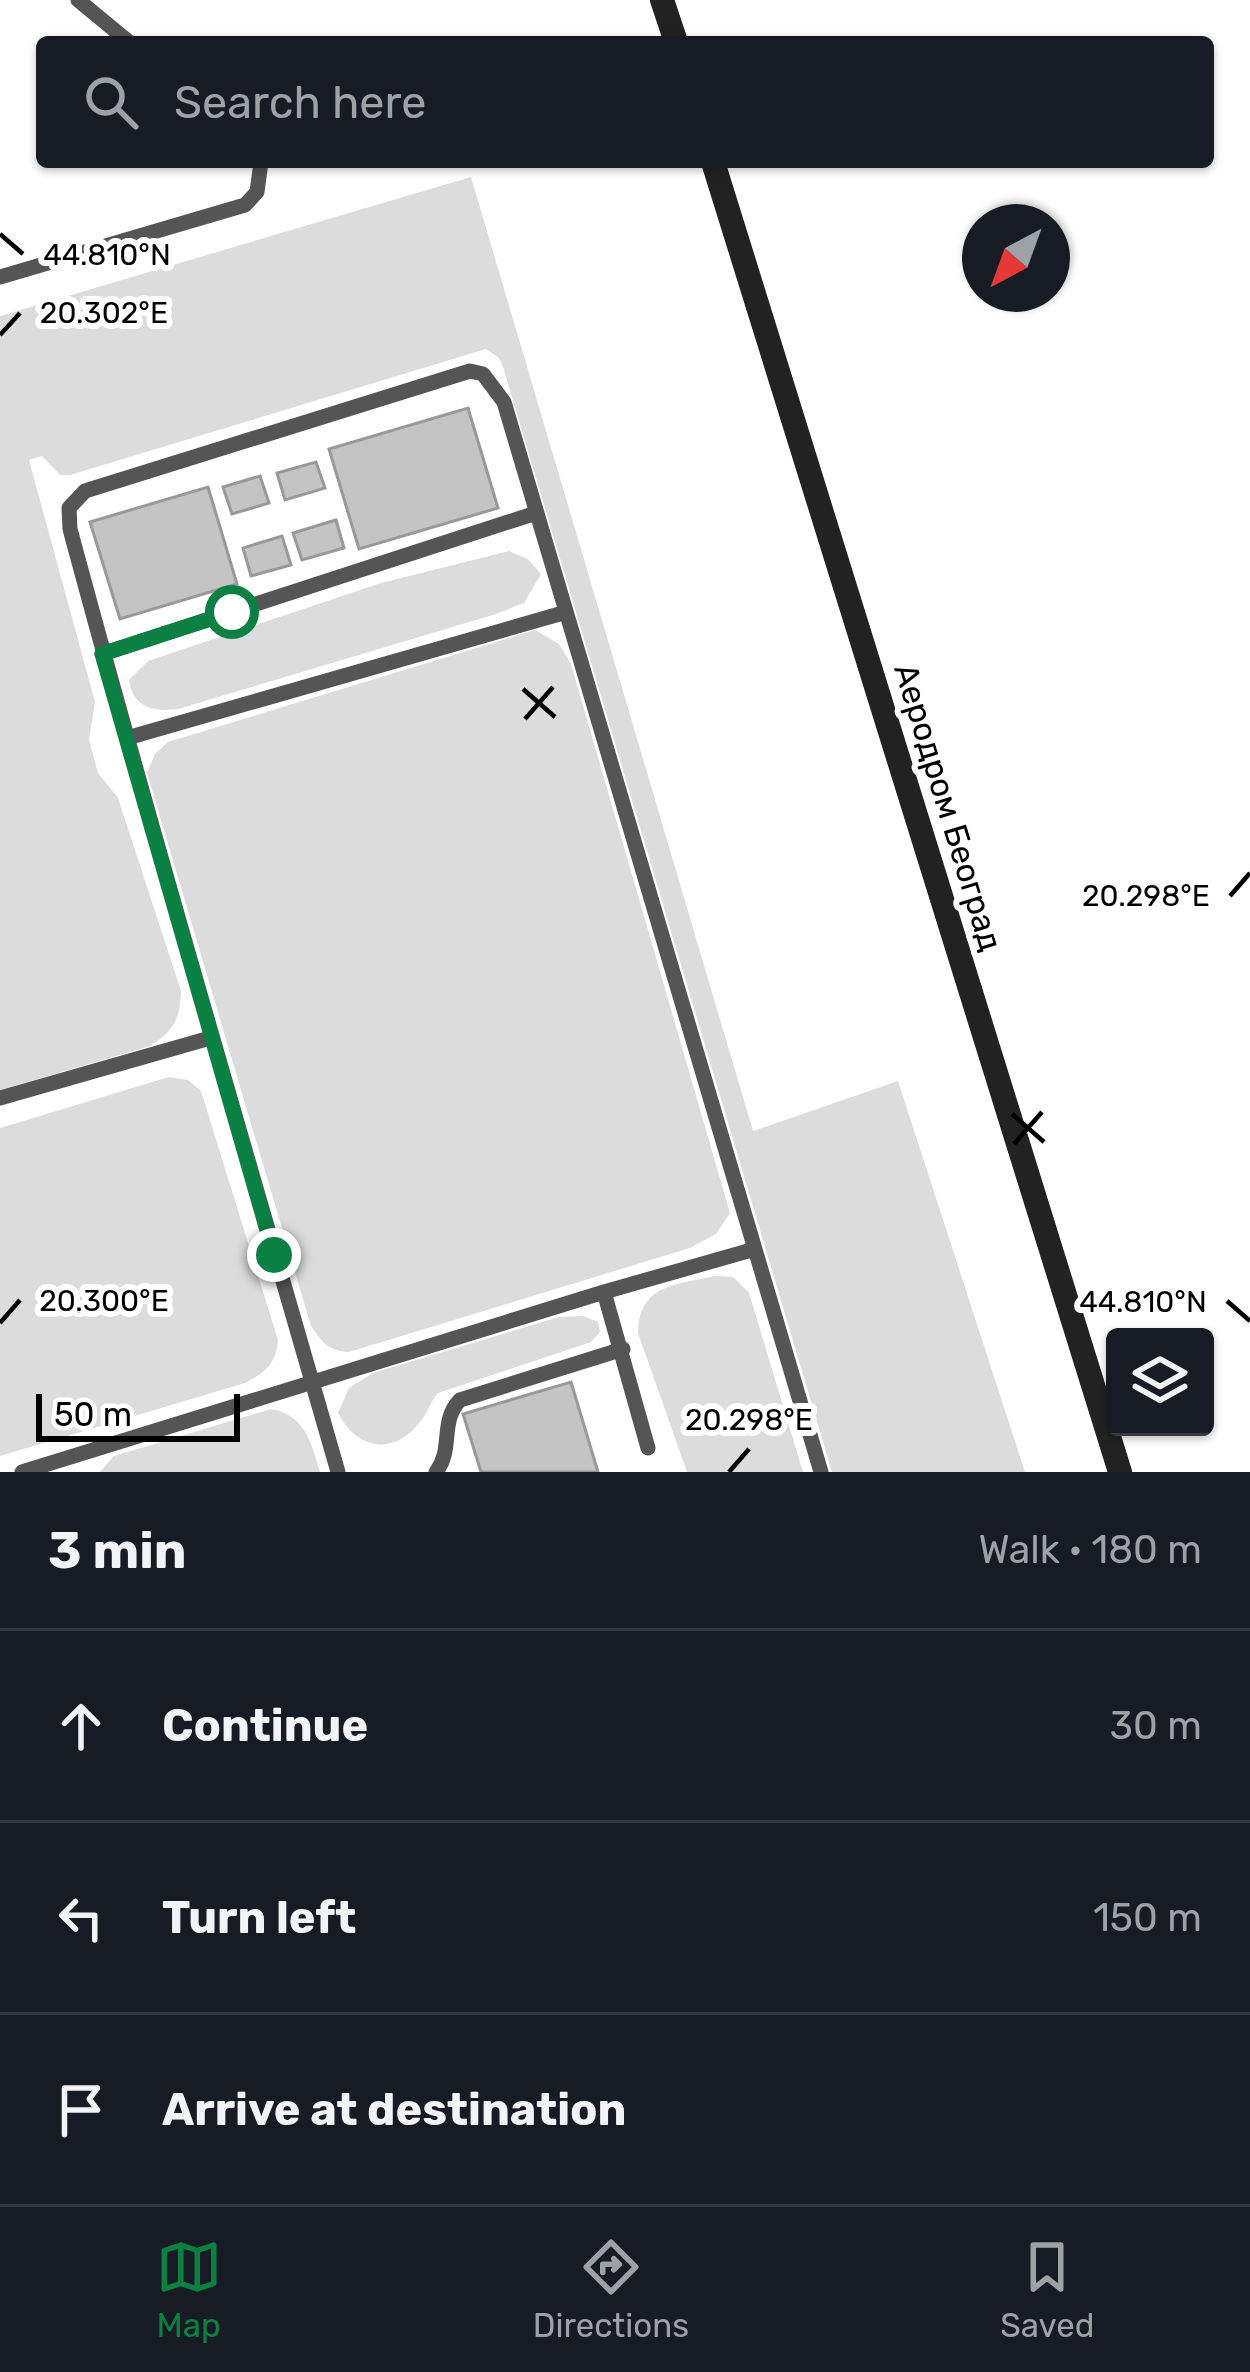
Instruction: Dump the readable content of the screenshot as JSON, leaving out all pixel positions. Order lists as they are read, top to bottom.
{
  "streets": {
    "street": ["Аеродром Београд"]
  },
  "scale_bar": "50 m",
  "north": "bottom left",
  "page": {
    "search": "Search here",
    "scale": "50 m",
    "heading": ["3 min", "Walk · 180 m"],
    "list": [
      ["Continue", "30 m"],
      ["Turn left", "150 m"],
      "Arrive at destination"
    ],
    "nav": ["Map", "Directions", "Saved"]
  },
  "coordinates": [
    "44.810°N",
    "20.302°E",
    "20.298°E",
    "20.300°E"
  ]
}
